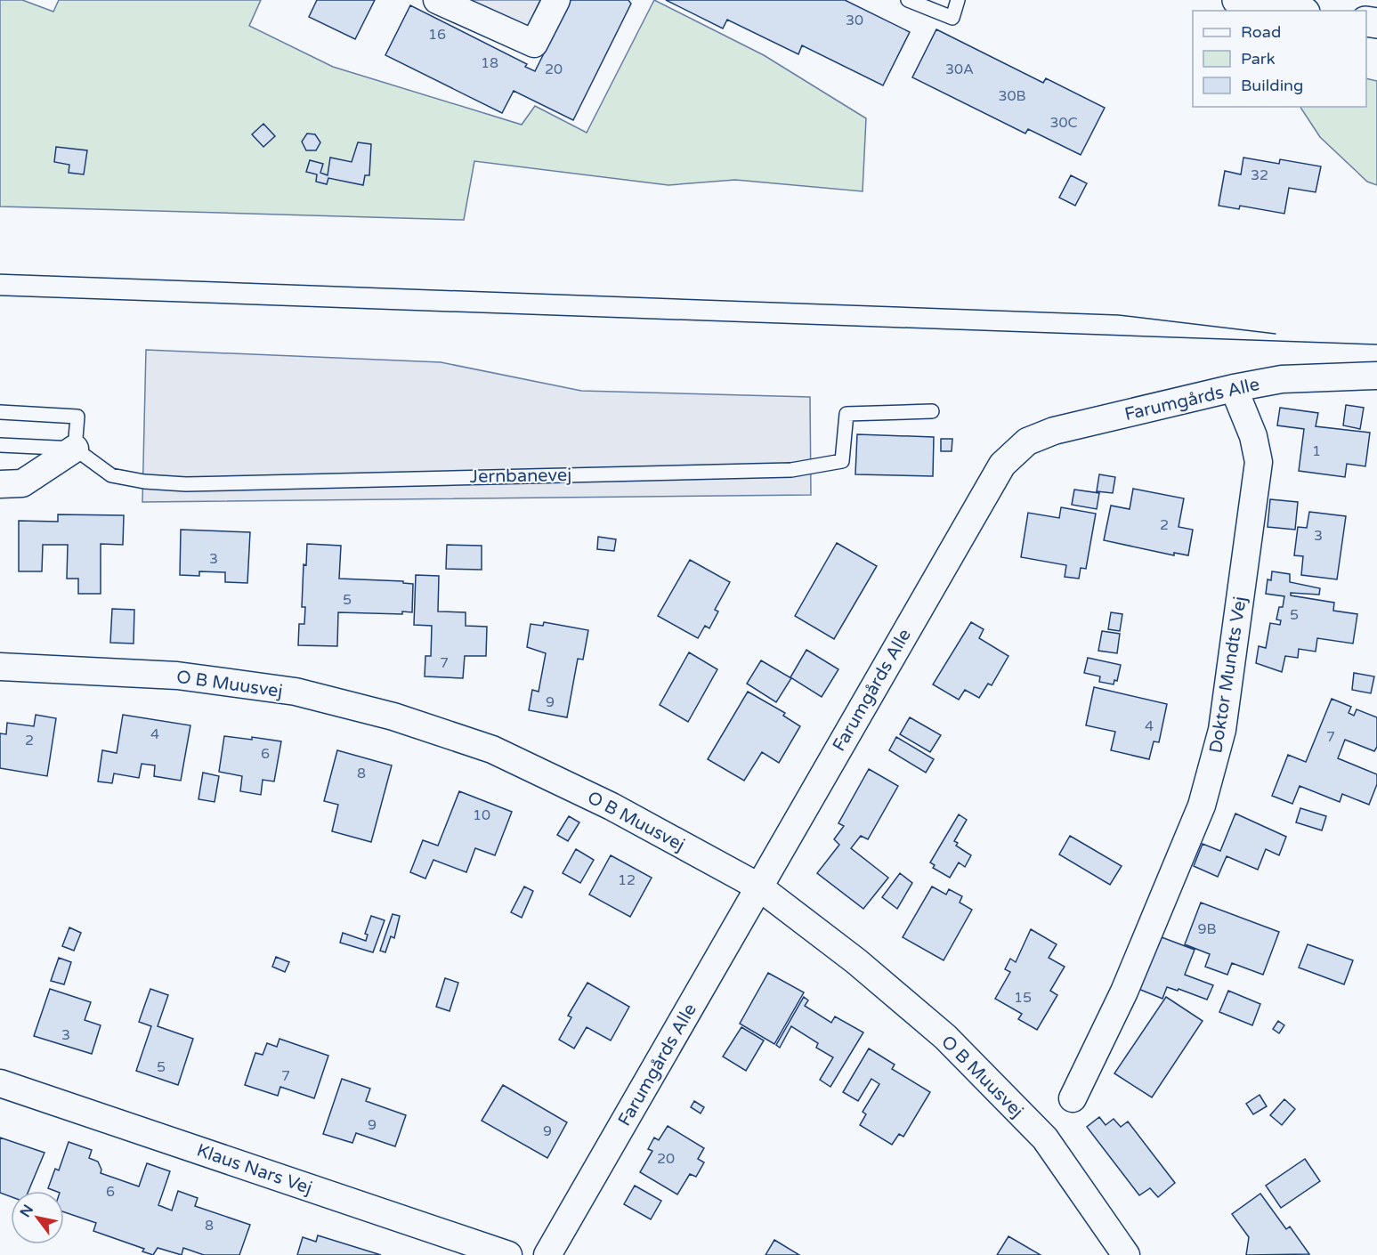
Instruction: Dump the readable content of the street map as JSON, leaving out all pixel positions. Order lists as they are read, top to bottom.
{
  "streets": {
    "street": [
      "Farumgårds Alle",
      "Doktor Mundts Vej",
      "O B Muusvej",
      "Klaus Nars Vej"
    ],
    "lane": ["Jernbanevej"]
  },
  "crossings": [
    ["Farumgårds Alle", "Doktor Mundts Vej"],
    ["Farumgårds Alle", "O B Muusvej"]
  ],
  "house_numbers": [
    "30",
    "16",
    "18",
    "20",
    "30A",
    "30B",
    "30C",
    "32",
    "1",
    "2",
    "3",
    "3",
    "5",
    "5",
    "7",
    "9",
    "4",
    "4",
    "7",
    "2",
    "6",
    "8",
    "10",
    "12",
    "9B",
    "15",
    "3",
    "5",
    "7",
    "9",
    "9",
    "20",
    "6",
    "8"
  ],
  "legend": ["Road", "Park", "Building"],
  "north": "top left"
}
